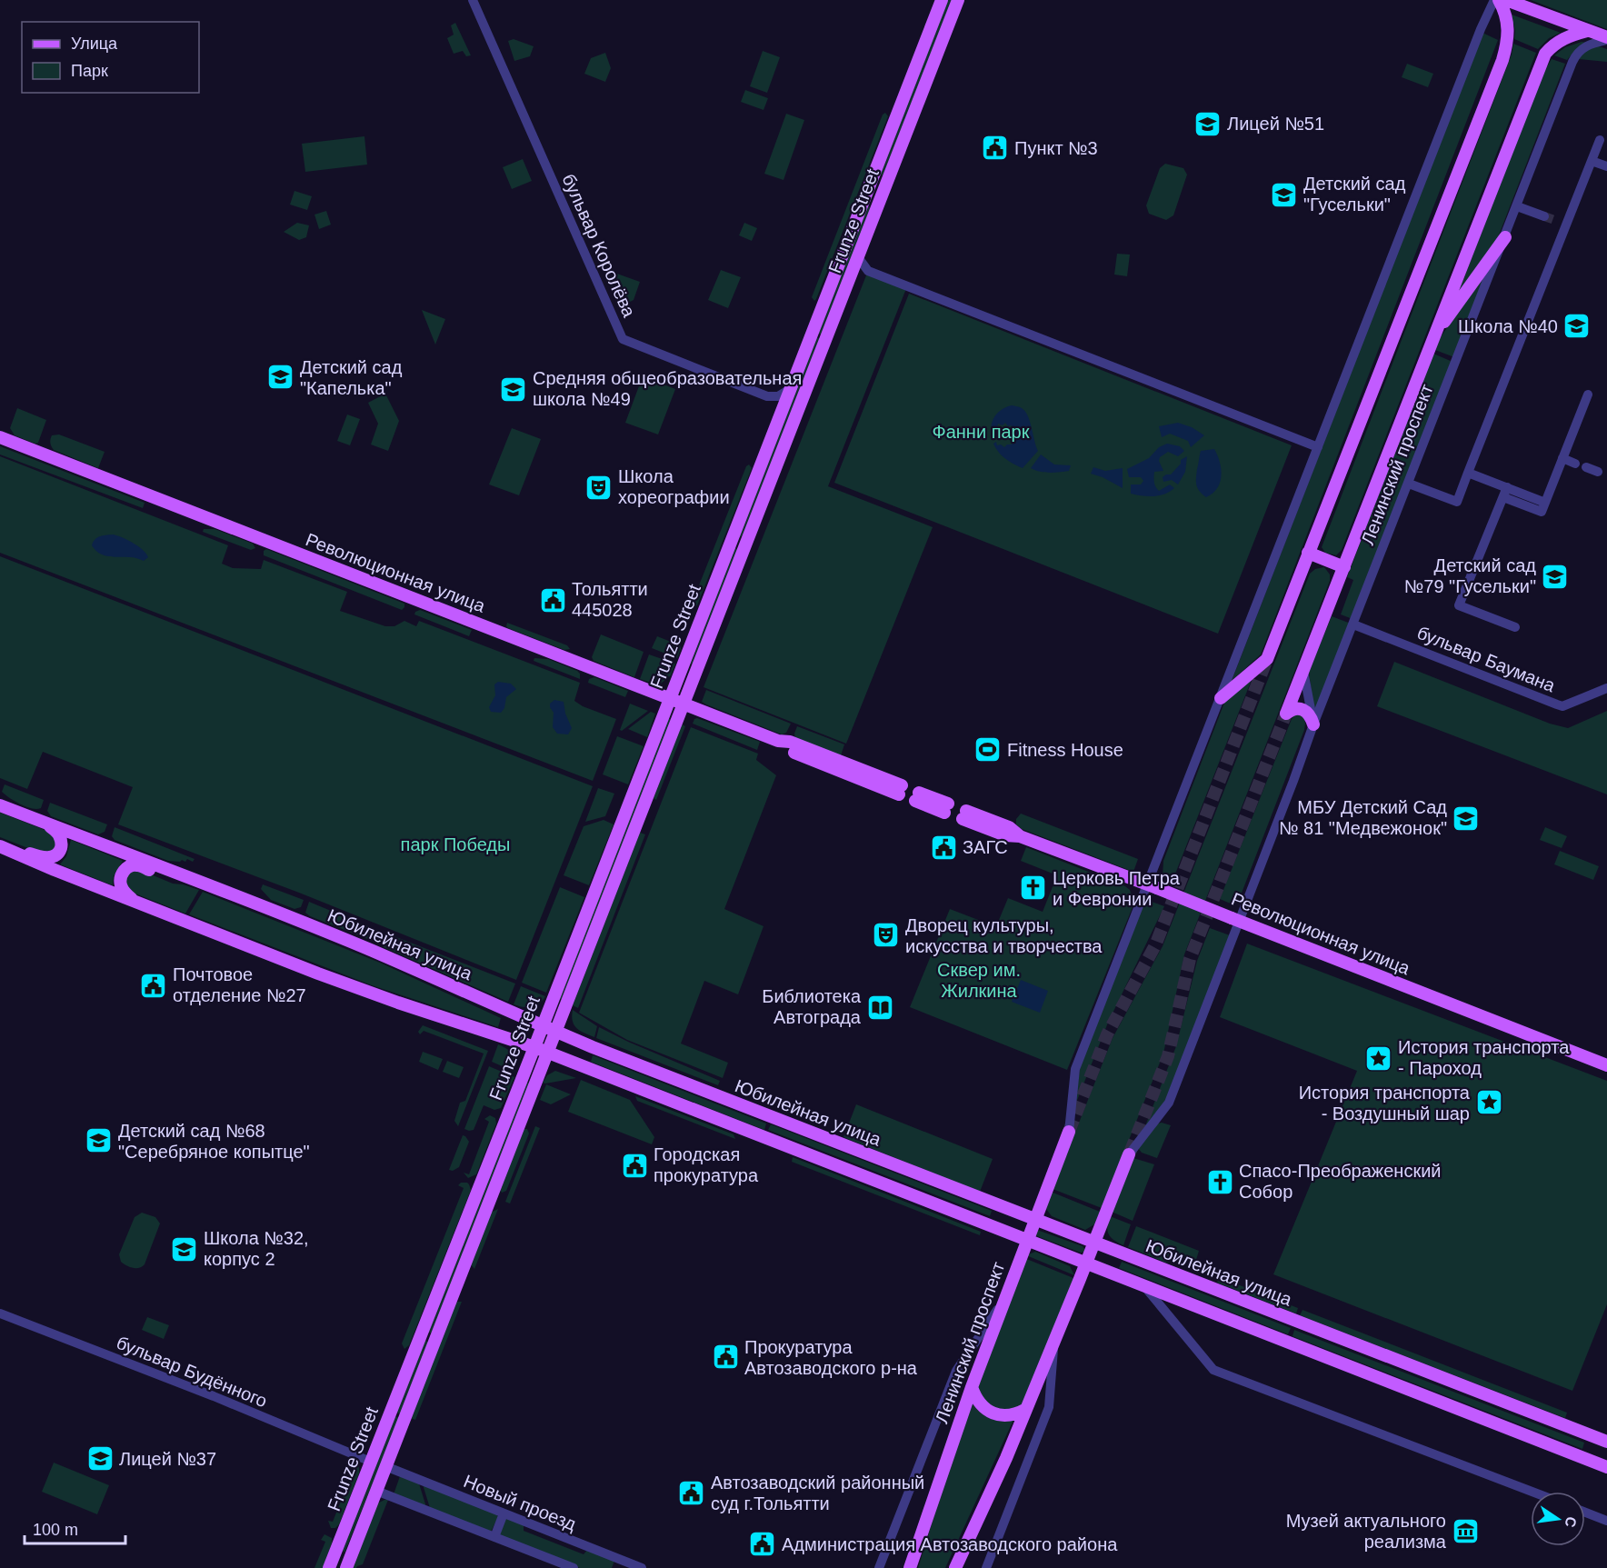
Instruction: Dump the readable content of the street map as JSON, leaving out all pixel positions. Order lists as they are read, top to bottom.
{
  "streets": {
    "main road": [
      "Frunze Street",
      "Ленинский проспект",
      "Революционная улица",
      "Юбилейная улица"
    ],
    "street": [
      "бульвар Королёва",
      "бульвар Баумана",
      "бульвар Будённого",
      "Новый проезд"
    ]
  },
  "crossings": [
    ["Frunze Street", "бульвар Королёва"],
    ["Frunze Street", "Революционная улица"],
    ["Frunze Street", "Юбилейная улица"],
    ["Frunze Street", "бульвар Будённого"],
    ["Frunze Street", "Новый проезд"],
    ["Ленинский проспект", "Революционная улица"],
    ["Ленинский проспект", "бульвар Баумана"],
    ["Ленинский проспект", "Юбилейная улица"]
  ],
  "parks": ["Фанни парк", "парк Победы", "Сквер им. Жилкина"],
  "places": {
    "school or university": [
      "Лицей №51",
      "Детский сад \"Гусельки\"",
      "Школа №40",
      "Детский сад \"Капелька\"",
      "Средняя общеобразовательная школа №49",
      "Детский сад №79 \"Гусельки\"",
      "МБУ Детский Сад № 81 \"Медвежонок\"",
      "Детский сад №68 \"Серебряное копытце\"",
      "Школа №32, корпус 2",
      "Лицей №37"
    ],
    "public building": [
      "Пункт №3",
      "Тольятти 445028",
      "ЗАГС",
      "Почтовое отделение №27",
      "Городская прокуратура",
      "Прокуратура Автозаводского р-на",
      "Автозаводский районный суд г.Тольятти",
      "Администрация Автозаводского района"
    ],
    "theatre": ["Школа хореографии", "Дворец культуры, искусства и творчества"],
    "sports": ["Fitness House"],
    "church": ["Церковь Петра и Февронии", "Спасо-Преображенский Собор"],
    "library": ["Библиотека Автограда"],
    "place": ["История транспорта - Пароход", "История транспорта - Воздушный шар"],
    "museum": ["Музей актуального реализма"]
  },
  "legend": ["Улица", "Парк"],
  "scale_bar": "100 m",
  "north": "right"
}
